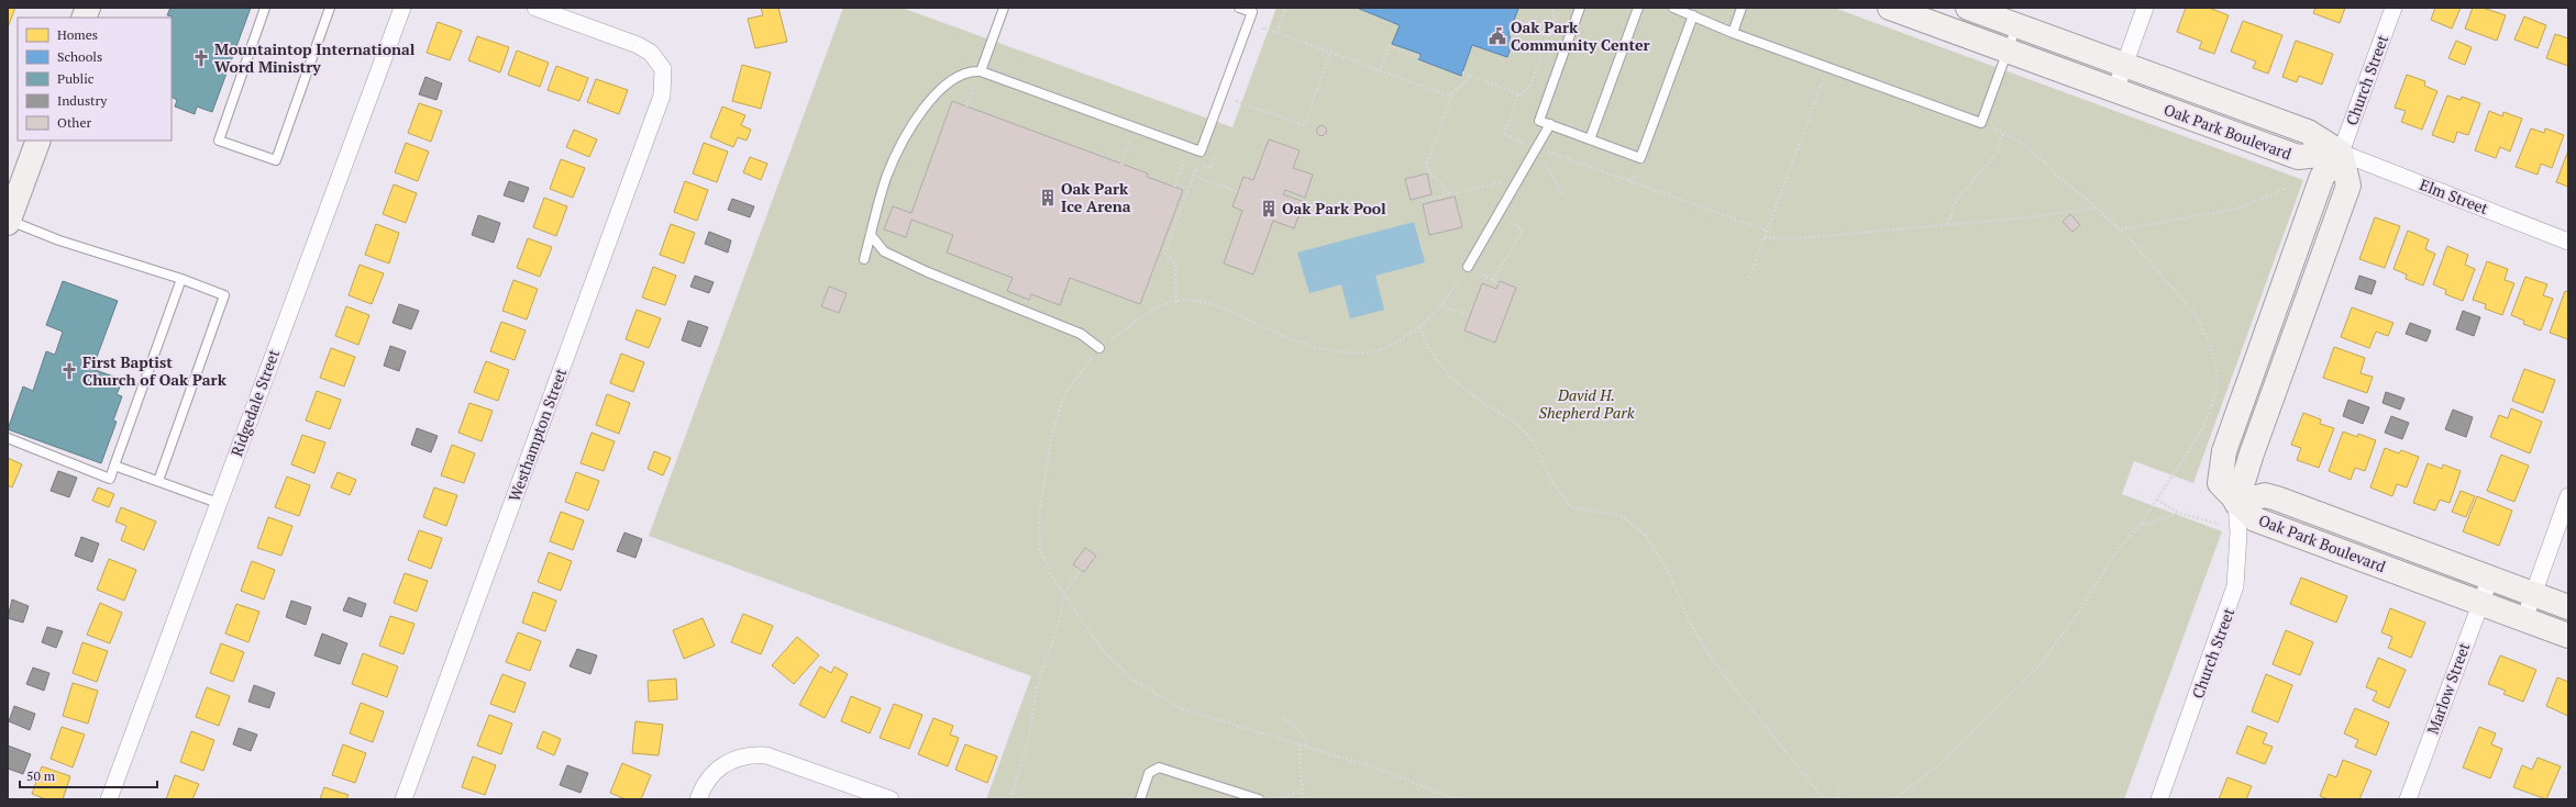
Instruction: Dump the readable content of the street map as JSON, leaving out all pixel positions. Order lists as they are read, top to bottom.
{
  "streets": {
    "street": [
      "Church Street",
      "Oak Park Boulevard",
      "Elm Street",
      "Ridgedale Street",
      "Westhampton Street",
      "Marlow Street"
    ]
  },
  "crossings": [
    ["Church Street", "Oak Park Boulevard"],
    ["Church Street", "Elm Street"],
    ["Oak Park Boulevard", "Elm Street"],
    ["Oak Park Boulevard", "Marlow Street"]
  ],
  "parks": ["David H. Shepherd Park"],
  "places": {
    "public building": ["Oak Park Community Center"],
    "church": ["Mountaintop International Word Ministry", "First Baptist Church of Oak Park"],
    "building": ["Oak Park Ice Arena", "Oak Park Pool"]
  },
  "legend": [
    "Homes",
    "Schools",
    "Public",
    "Industry",
    "Other"
  ],
  "scale_bar": "50 m"
}
